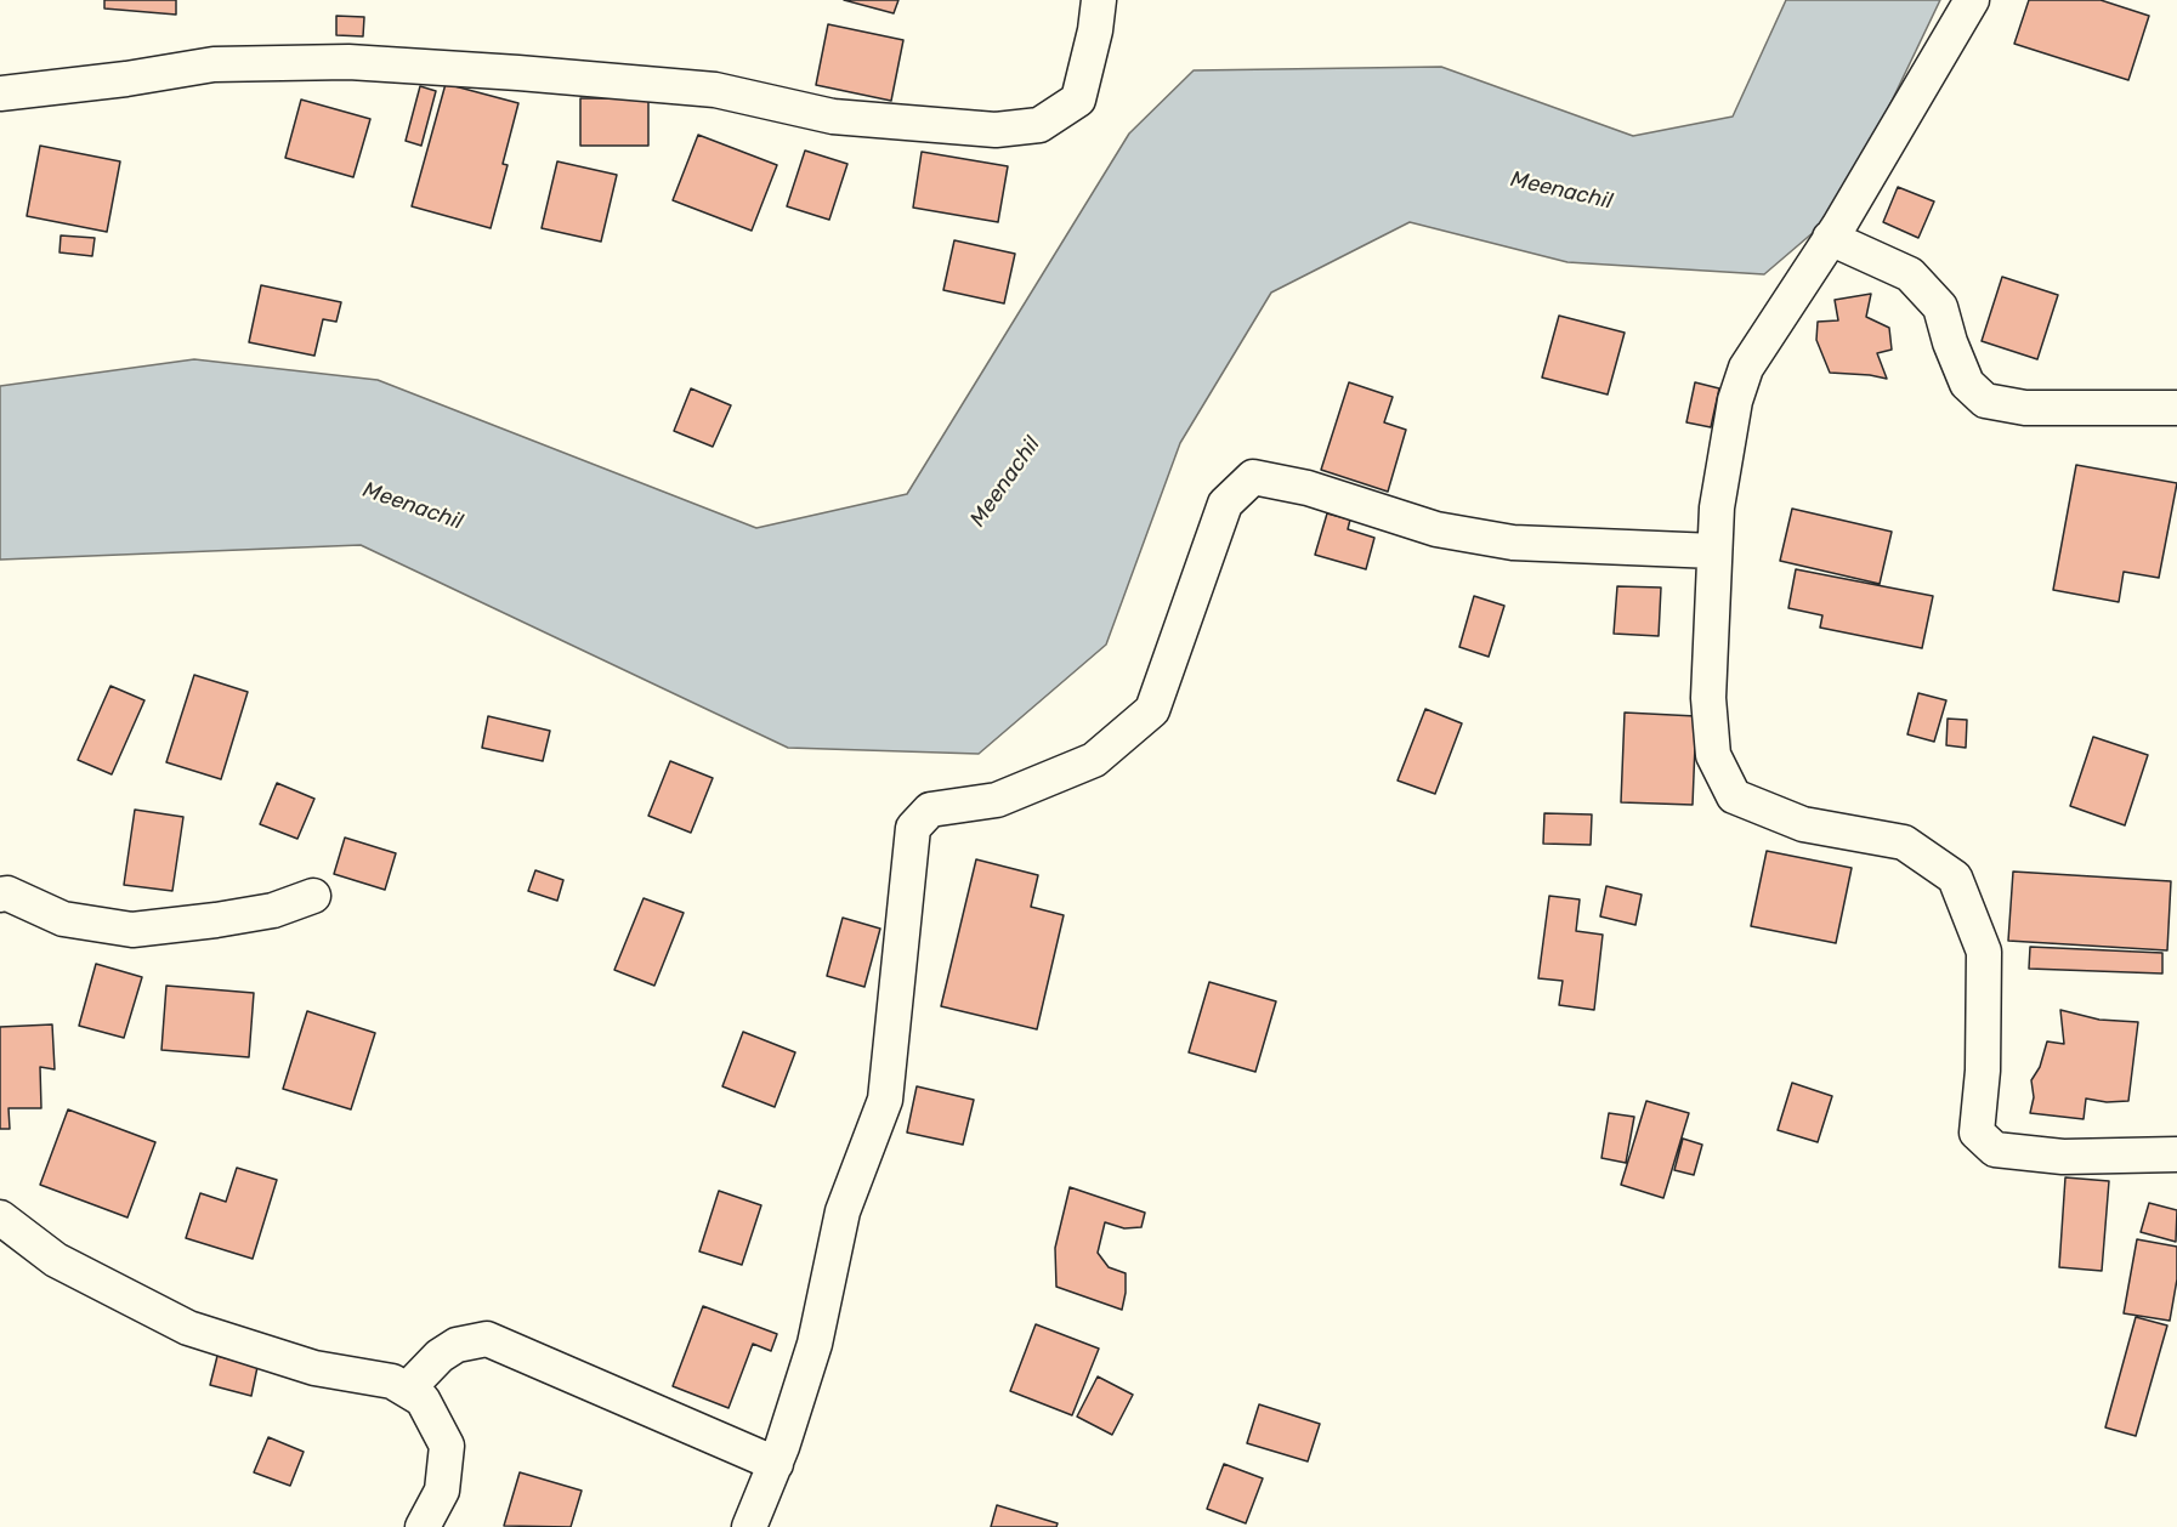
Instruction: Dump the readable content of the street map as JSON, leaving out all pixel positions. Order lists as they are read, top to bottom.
{
  "water": ["Meenachil"]
}
